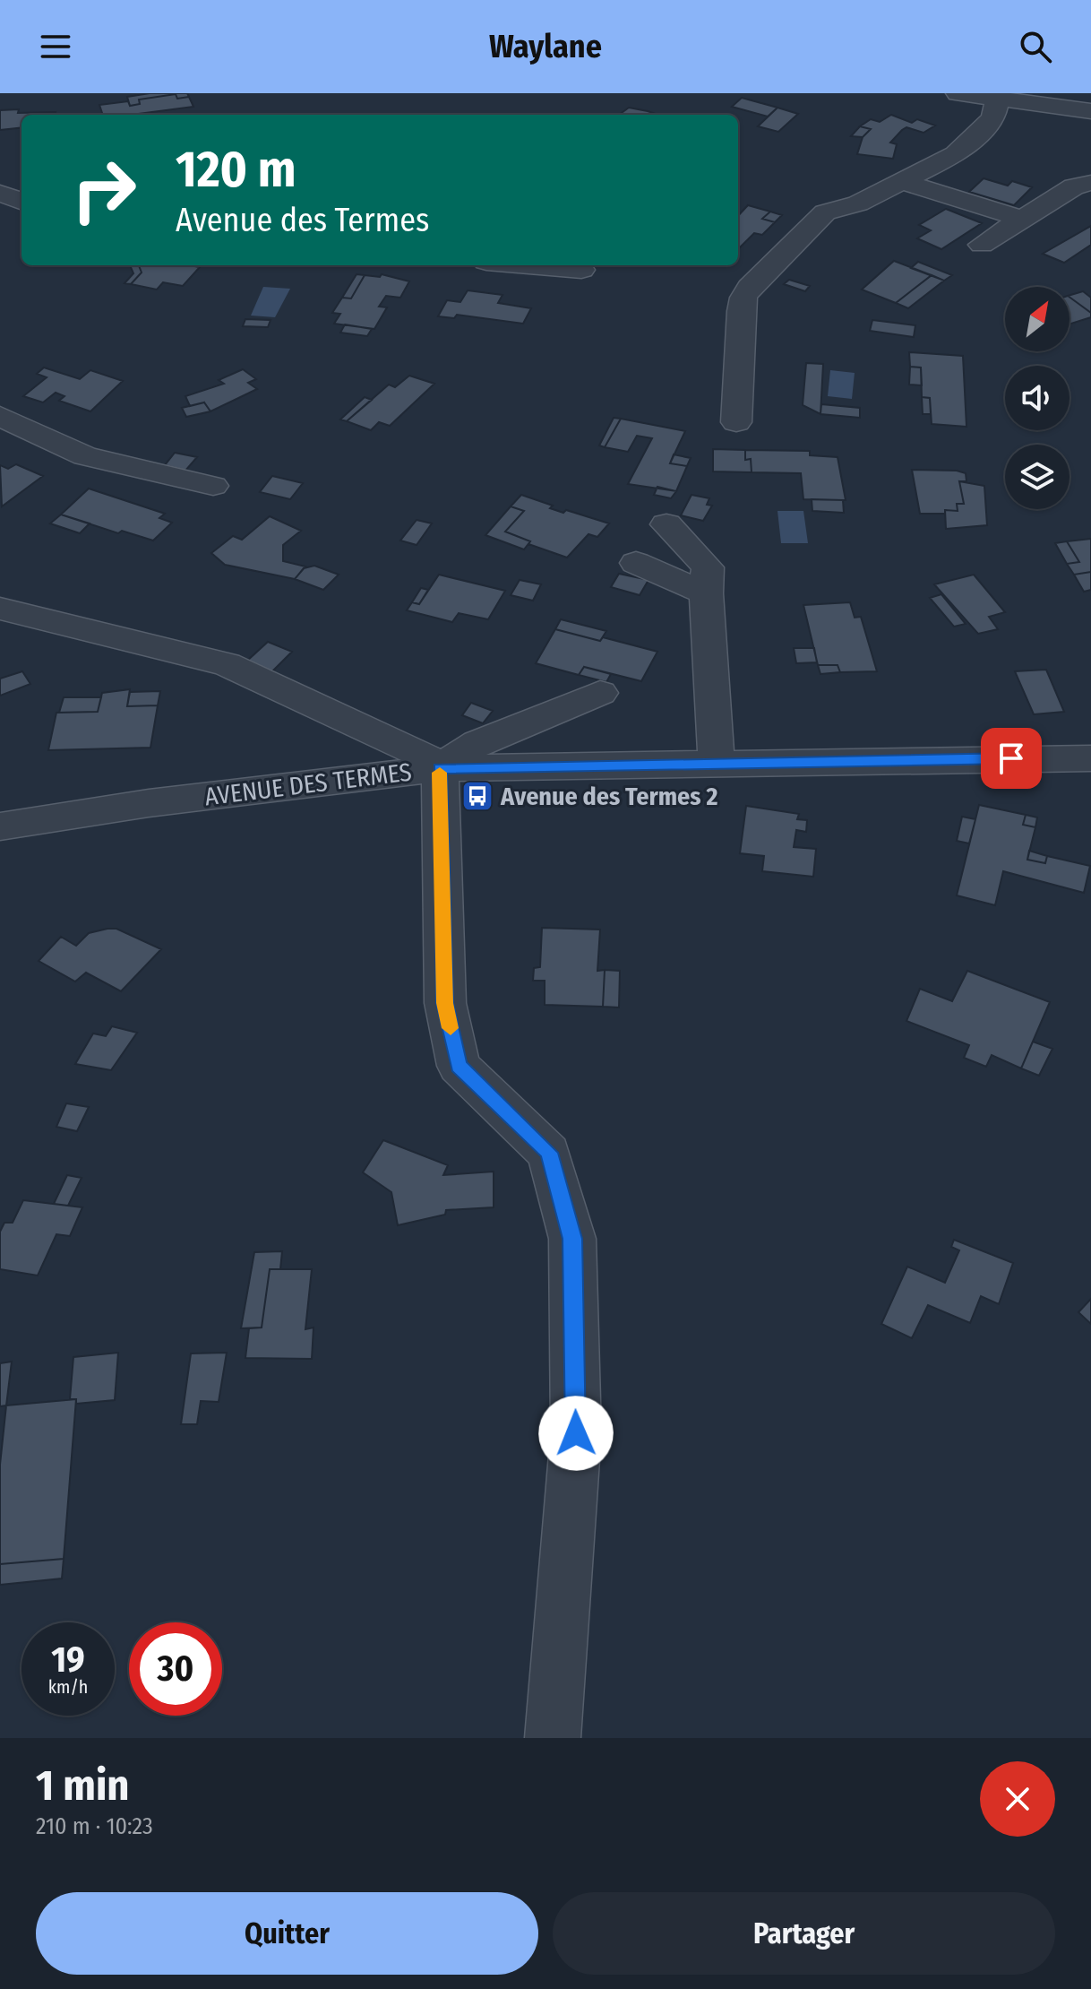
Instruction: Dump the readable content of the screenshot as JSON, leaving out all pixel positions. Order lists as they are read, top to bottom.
{
  "streets": {
    "street": ["AVENUE DES TERMES"]
  },
  "places": {
    "bus stop": ["Avenue des Termes 2"]
  },
  "north": "top right",
  "page": {
    "header": "Waylane",
    "turn": ["120 m", "Avenue des Termes"],
    "speed": "19 km/h",
    "limit": "30",
    "heading": ["1 min", "210 m · 10:23"],
    "buttons": ["Quitter", "Partager"]
  }
}
